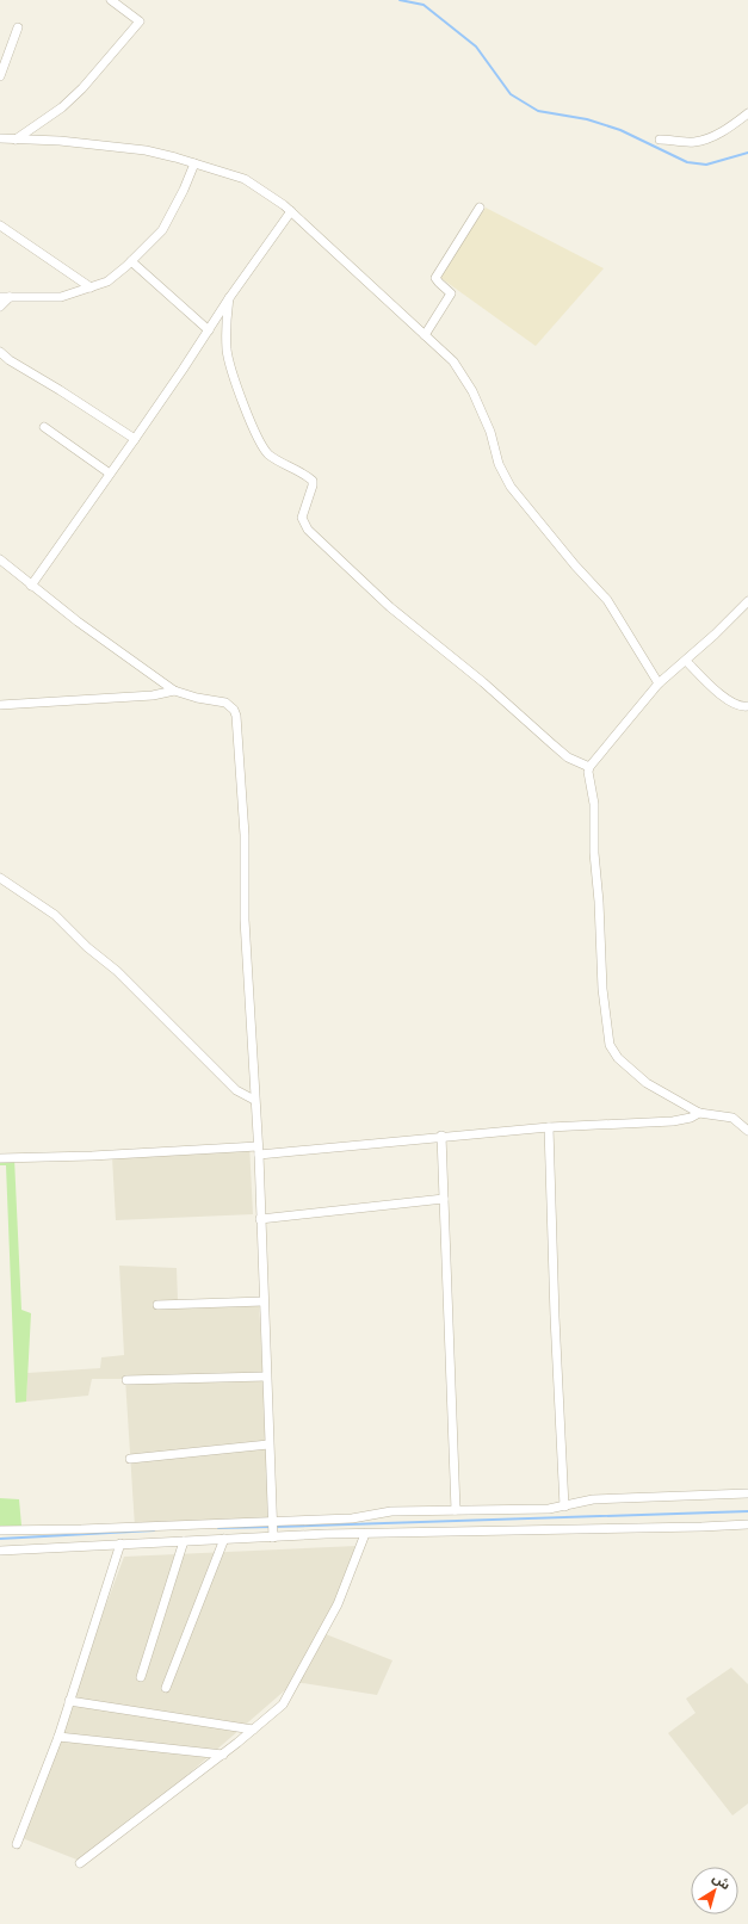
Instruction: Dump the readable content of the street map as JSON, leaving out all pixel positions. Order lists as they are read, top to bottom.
{
  "north": "top right"
}
